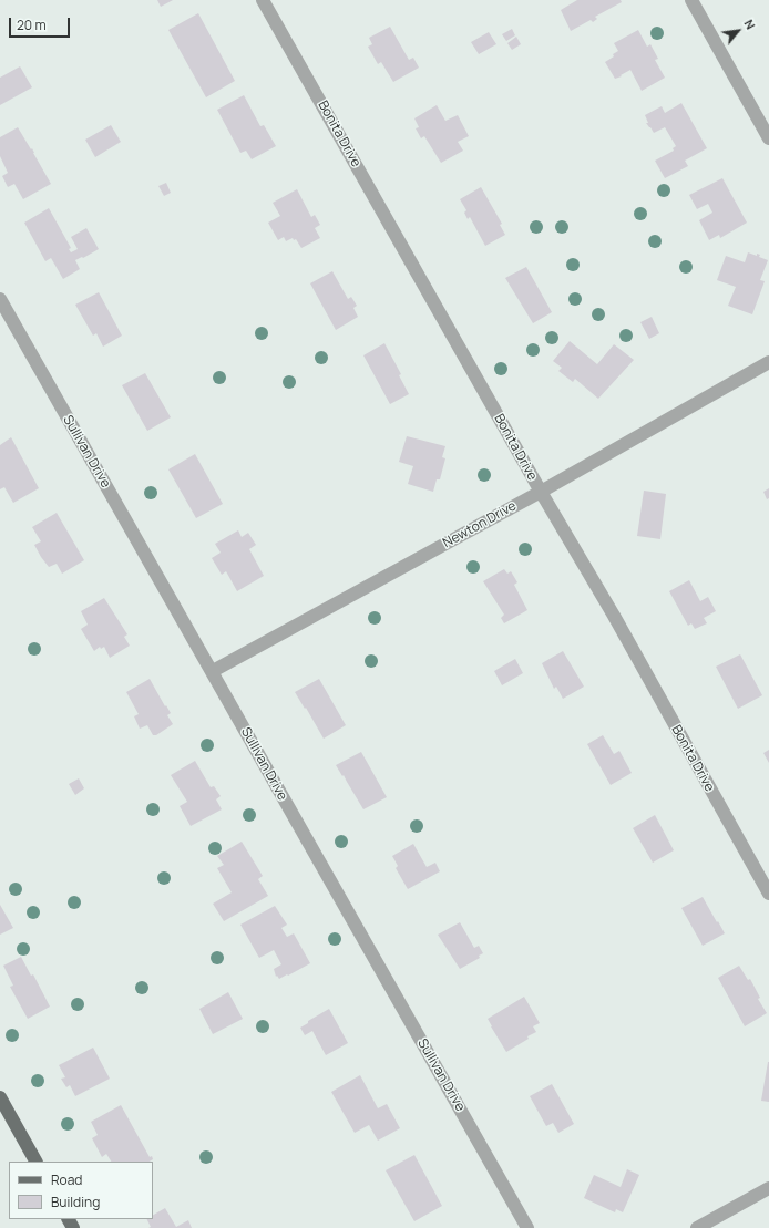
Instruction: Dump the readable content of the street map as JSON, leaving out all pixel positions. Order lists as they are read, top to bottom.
{
  "streets": {
    "street": ["Bonita Drive", "Sullivan Drive", "Newton Drive"]
  },
  "crossings": [
    ["Bonita Drive", "Newton Drive"],
    ["Sullivan Drive", "Newton Drive"]
  ],
  "legend": ["Road", "Building"],
  "scale_bar": "20 m",
  "north": "top right"
}
